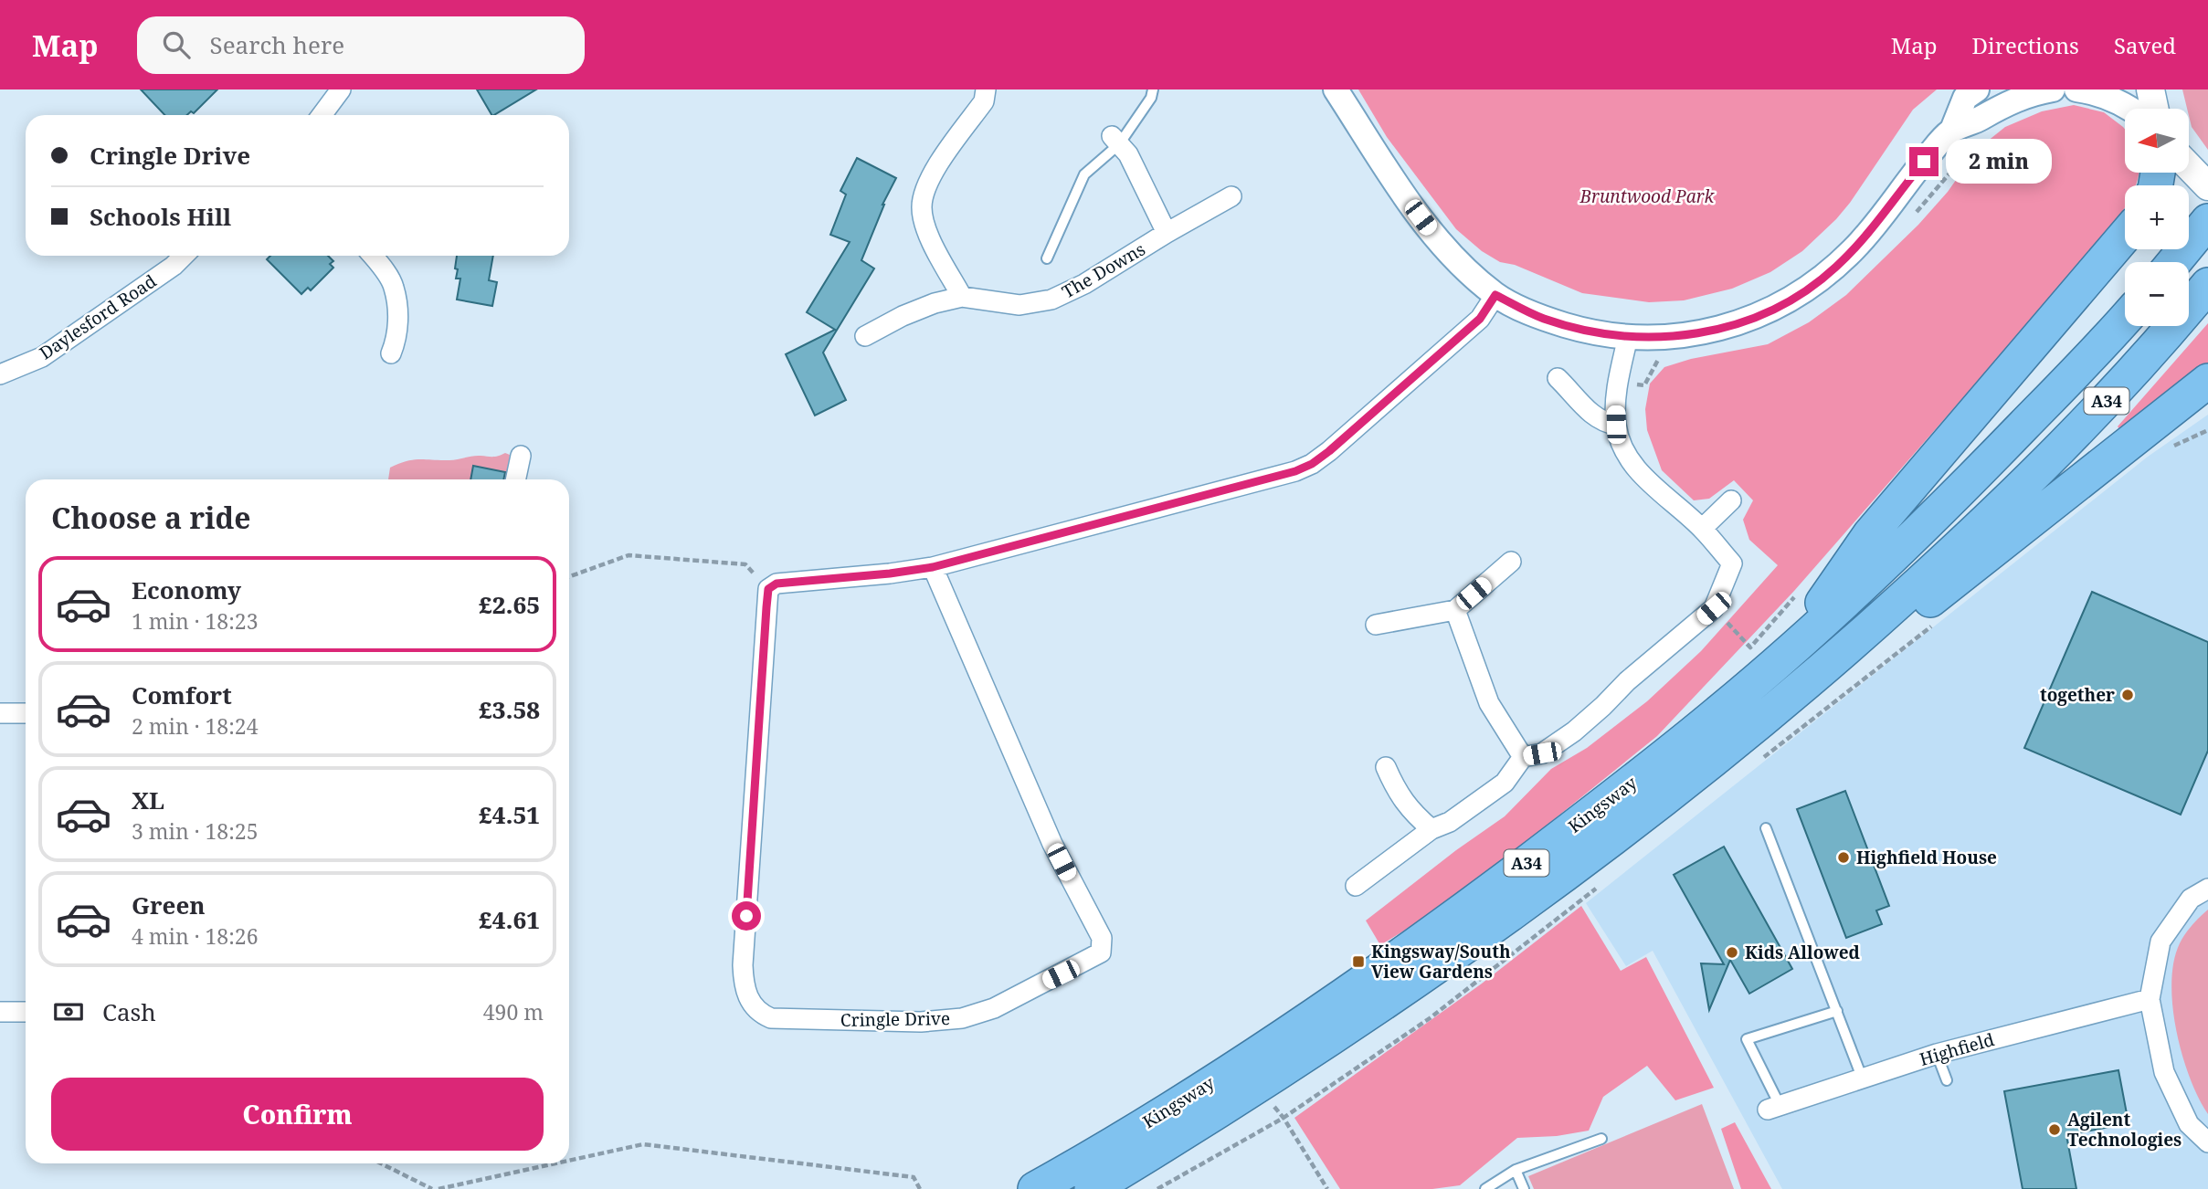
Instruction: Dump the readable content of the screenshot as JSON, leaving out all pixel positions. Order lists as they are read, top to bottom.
{
  "streets": {
    "highway": ["A34", "Kingsway"],
    "street": [
      "The Downs",
      "Daylesford Road",
      "Cringle Drive",
      "Highfield"
    ]
  },
  "parks": ["Bruntwood Park"],
  "places": {
    "other": [
      "together",
      "Highfield House",
      "Kids Allowed",
      "Agilent Technologies"
    ],
    "transit": ["Kingsway/South View Gardens"]
  },
  "north": "left",
  "page": {
    "header": "Map",
    "search": "Search here",
    "nav": ["Map", "Directions", "Saved"],
    "map_buttons": ["+", "−"],
    "banner": ["Cringle Drive", "Schools Hill"],
    "bubble": "2 min",
    "heading": "Choose a ride",
    "list": [
      {
        "name": "Economy",
        "note": "1 min · 18:23",
        "value": "£2.65"
      },
      {
        "name": "Comfort",
        "note": "2 min · 18:24",
        "value": "£3.58"
      },
      {
        "name": "XL",
        "note": "3 min · 18:25",
        "value": "£4.51"
      },
      {
        "name": "Green",
        "note": "4 min · 18:26",
        "value": "£4.61"
      }
    ],
    "pay": ["Cash", "490 m"],
    "buttons": "Confirm"
  }
}
